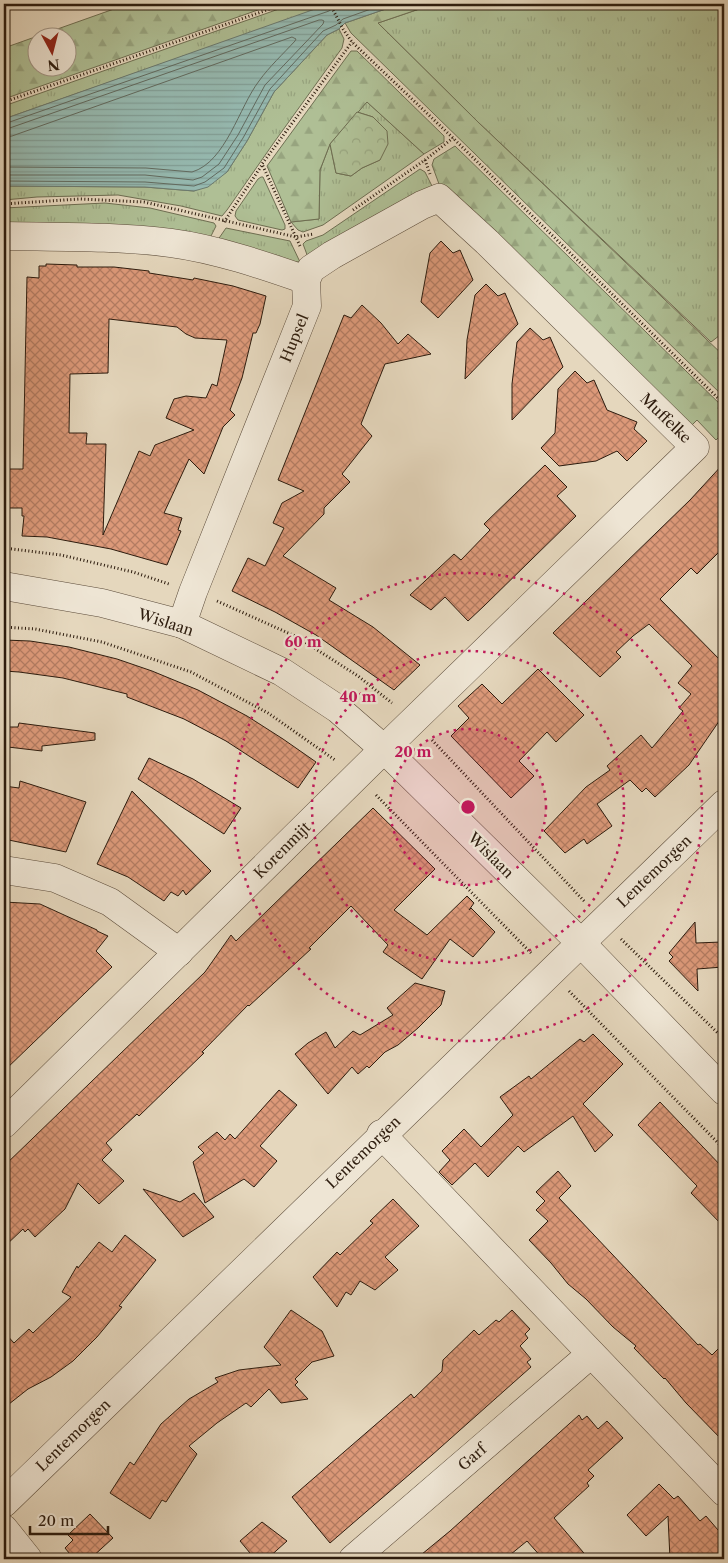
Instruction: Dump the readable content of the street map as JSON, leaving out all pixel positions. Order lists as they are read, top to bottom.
{
  "streets": {
    "street": [
      "Hupsel",
      "Muffelke",
      "Wislaan",
      "Korenmijt",
      "Lentemorgen",
      "Garf"
    ]
  },
  "crossings": [
    ["Hupsel", "Muffelke"],
    ["Hupsel", "Wislaan"],
    ["Muffelke", "Wislaan"],
    ["Muffelke", "Korenmijt"],
    ["Wislaan", "Korenmijt"],
    ["Wislaan", "Lentemorgen"]
  ],
  "scale_bar": "20 m",
  "north": "bottom",
  "rings": ["60 m", "40 m", "20 m"]
}
